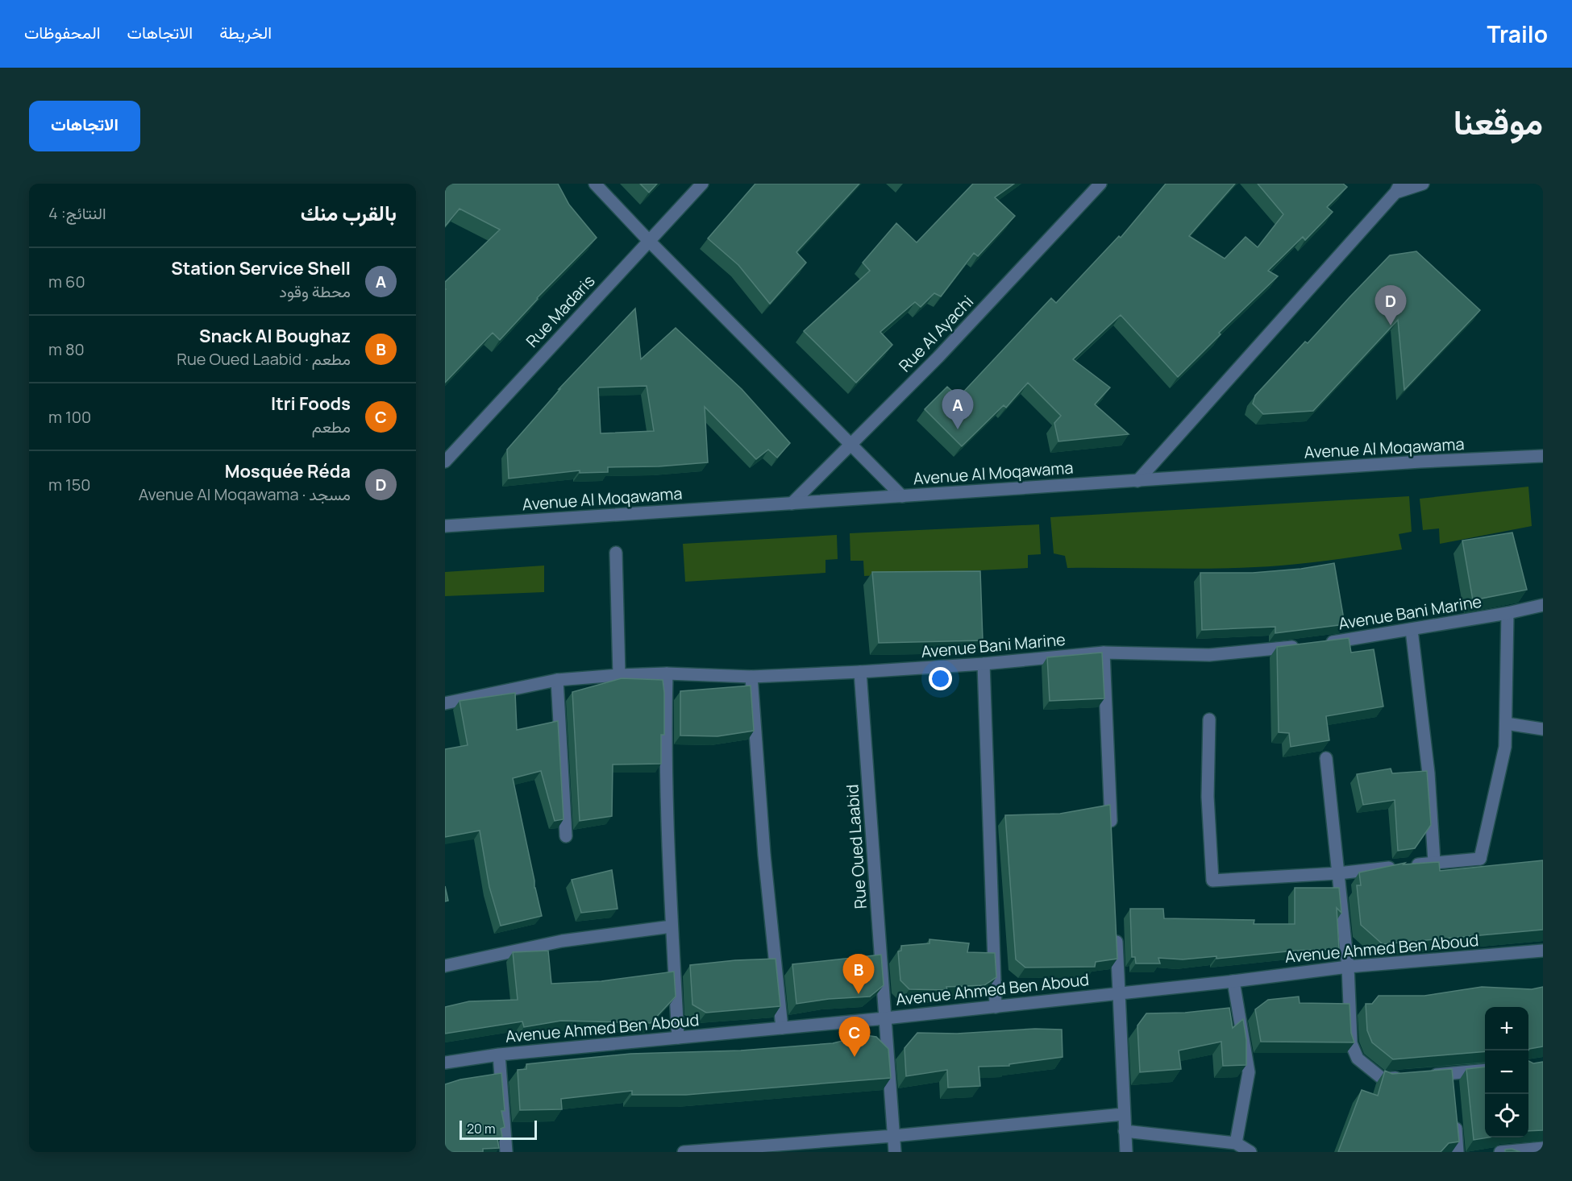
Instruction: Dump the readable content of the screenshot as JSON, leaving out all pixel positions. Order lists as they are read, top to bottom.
{
  "streets": {
    "street": [
      "Rue Madaris",
      "Rue Al Ayachi",
      "Avenue Al Moqawama",
      "Avenue Bani Marine",
      "Rue Oued Laabid",
      "Avenue Ahmed Ben Aboud"
    ]
  },
  "crossings": [
    ["Rue Al Ayachi", "Avenue Al Moqawama"],
    ["Avenue Bani Marine", "Rue Oued Laabid"],
    ["Rue Oued Laabid", "Avenue Ahmed Ben Aboud"]
  ],
  "scale_bar": "20 m",
  "page": {
    "header": "Trailo",
    "nav": ["الخريطة", "الاتجاهات", "المحفوظات"],
    "title": "موقعنا",
    "buttons": "الاتجاهات",
    "heading": ["بالقرب منك", "النتائج: 4"],
    "list": [
      {
        "mark": "A",
        "name": "Station Service Shell",
        "note": "محطة وقود",
        "value": "60 m"
      },
      {
        "mark": "B",
        "name": "Snack Al Boughaz",
        "note": "مطعم · Rue Oued Laabid",
        "value": "80 m"
      },
      {
        "mark": "C",
        "name": "Itri Foods",
        "note": "مطعم",
        "value": "100 m"
      },
      {
        "mark": "D",
        "name": "Mosquée Réda",
        "note": "مسجد · Avenue Al Moqawama",
        "value": "150 m"
      }
    ],
    "pins": [
      "D",
      "A",
      "B",
      "C"
    ],
    "map_buttons": ["+", "−"],
    "scale": "20 m"
  }
}
